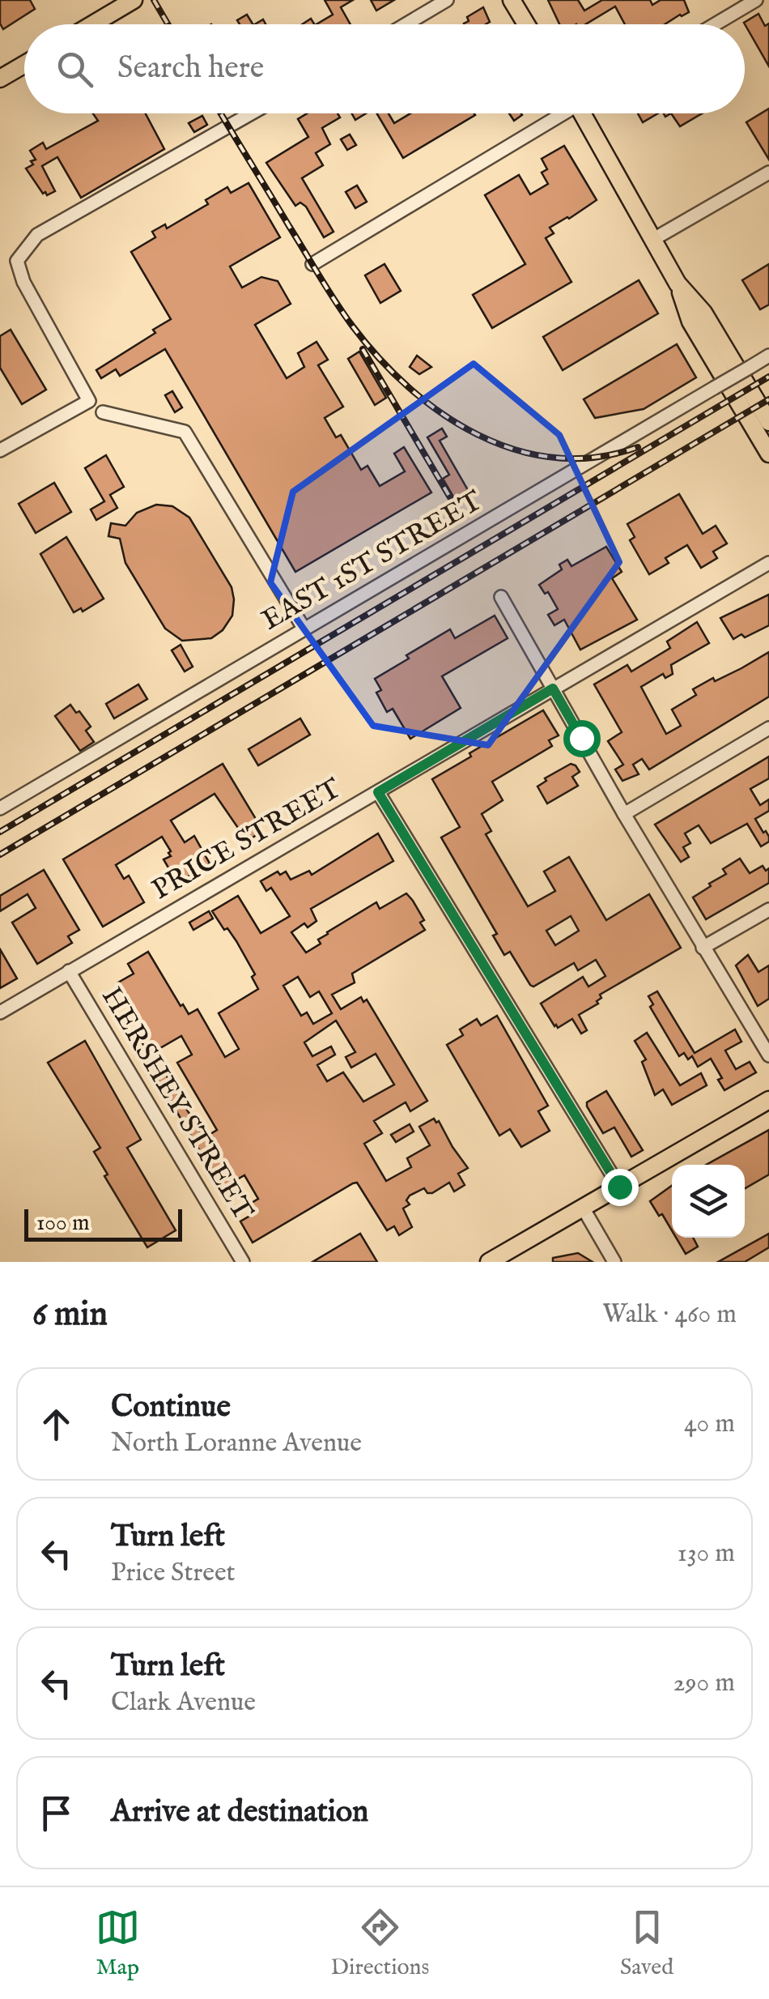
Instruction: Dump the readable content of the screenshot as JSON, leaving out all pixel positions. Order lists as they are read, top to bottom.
{
  "streets": {
    "street": ["EAST 1ST STREET", "PRICE STREET", "HERSHEY STREET"]
  },
  "crossings": [
    ["PRICE STREET", "HERSHEY STREET"]
  ],
  "scale_bar": "100 m",
  "page": {
    "search": "Search here",
    "scale": "100 m",
    "heading": ["6 min", "Walk · 460 m"],
    "list": [
      ["Continue", "North Loranne Avenue", "40 m"],
      ["Turn left", "Price Street", "130 m"],
      ["Turn left", "Clark Avenue", "290 m"],
      "Arrive at destination"
    ],
    "nav": ["Map", "Directions", "Saved"]
  }
}
